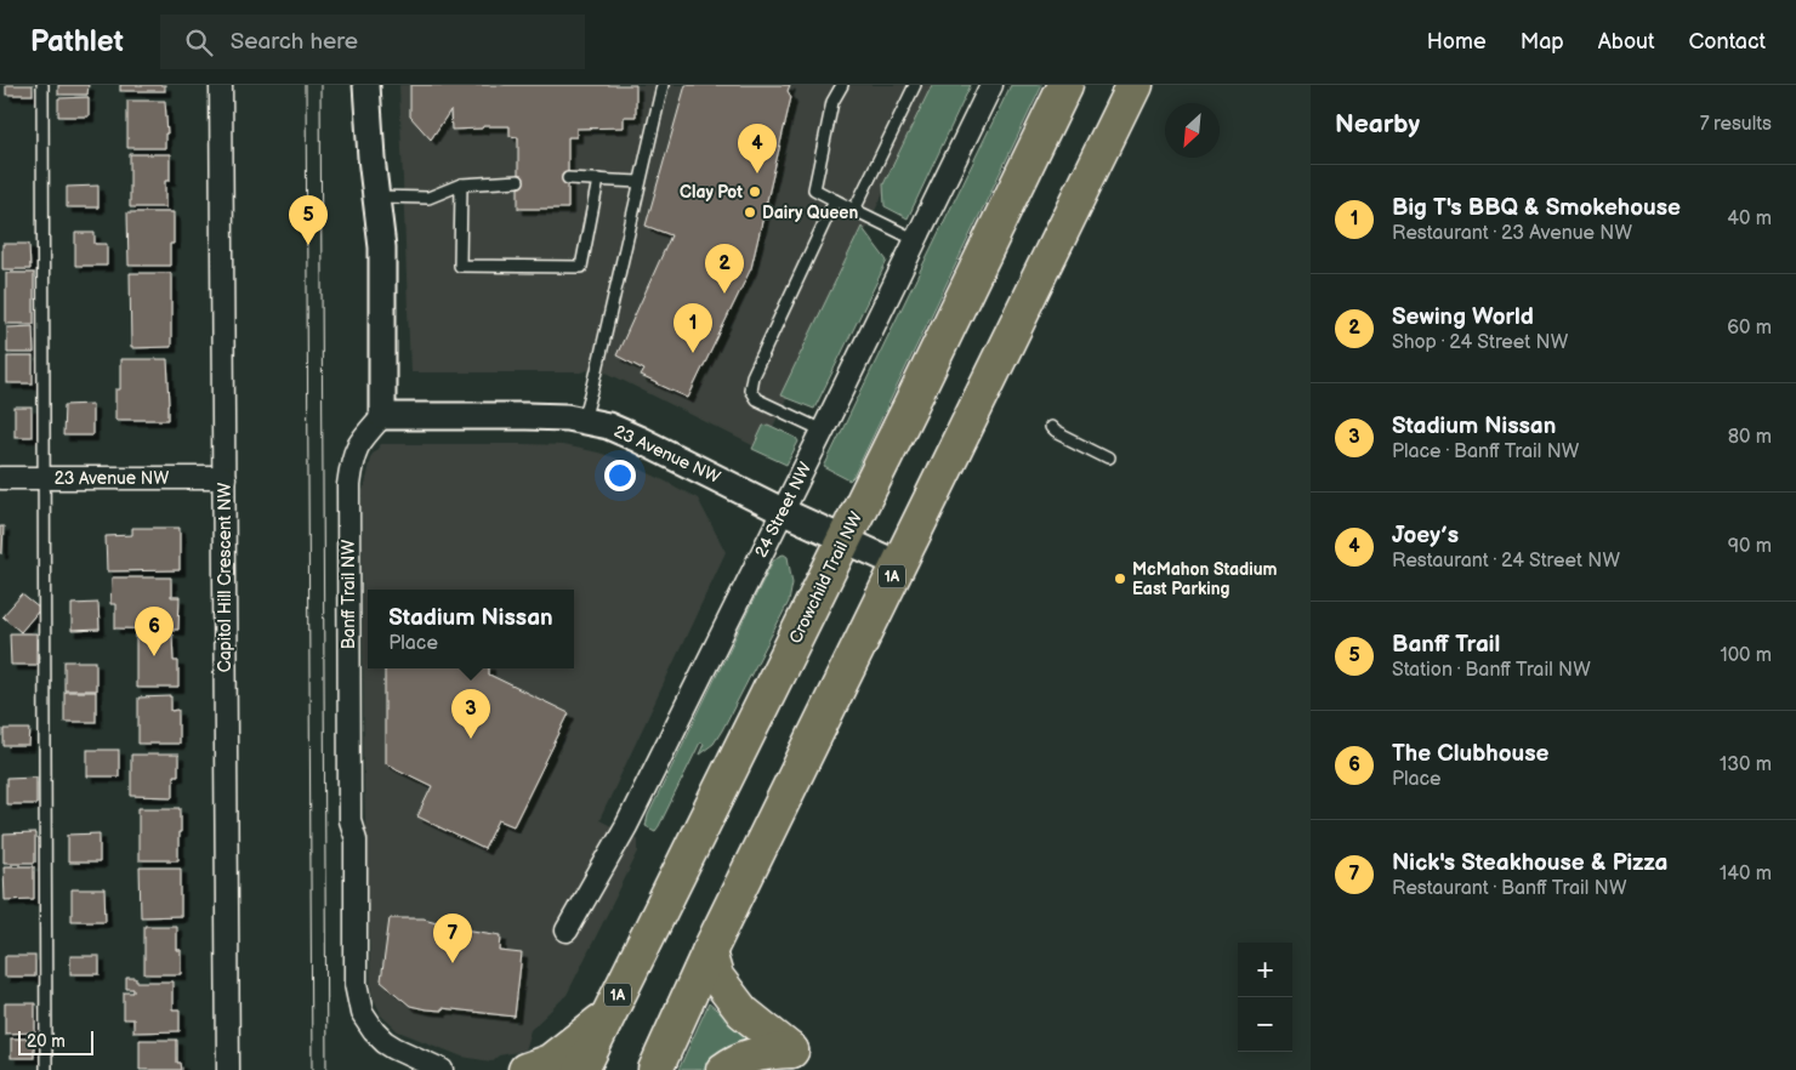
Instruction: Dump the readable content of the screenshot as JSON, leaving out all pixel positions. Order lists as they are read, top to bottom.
{
  "streets": {
    "highway": ["1A", "Crowchild Trail NW"],
    "street": [
      "23 Avenue NW",
      "24 Street NW",
      "Capitol Hill Crescent NW",
      "Banff Trail NW"
    ]
  },
  "crossings": [
    ["23 Avenue NW", "24 Street NW"],
    ["23 Avenue NW", "1A"],
    ["23 Avenue NW", "Capitol Hill Crescent NW"],
    ["23 Avenue NW", "Crowchild Trail NW"],
    ["23 Avenue NW", "Banff Trail NW"]
  ],
  "places": ["Clay Pot", "Dairy Queen", "McMahon Stadium East Parking"],
  "scale_bar": "20 m",
  "north": "bottom left",
  "page": {
    "header": "Pathlet",
    "search": "Search here",
    "nav": [
      "Home",
      "Map",
      "About",
      "Contact"
    ],
    "heading": ["Nearby", "7 results"],
    "pins": [
      "4",
      "5",
      "2",
      "1",
      "6",
      "3",
      "7"
    ],
    "list": [
      {
        "mark": "1",
        "name": "Big T's BBQ & Smokehouse",
        "note": "Restaurant · 23 Avenue NW",
        "value": "40 m"
      },
      {
        "mark": "2",
        "name": "Sewing World",
        "note": "Shop · 24 Street NW",
        "value": "60 m"
      },
      {
        "mark": "3",
        "name": "Stadium Nissan",
        "note": "Place · Banff Trail NW",
        "value": "80 m"
      },
      {
        "mark": "4",
        "name": "Joey’s",
        "note": "Restaurant · 24 Street NW",
        "value": "90 m"
      },
      {
        "mark": "5",
        "name": "Banff Trail",
        "note": "Station · Banff Trail NW",
        "value": "100 m"
      },
      {
        "mark": "6",
        "name": "The Clubhouse",
        "note": "Place",
        "value": "130 m"
      },
      {
        "mark": "7",
        "name": "Nick's Steakhouse & Pizza",
        "note": "Restaurant · Banff Trail NW",
        "value": "140 m"
      }
    ],
    "popup": ["Stadium Nissan", "Place"],
    "map_buttons": ["+", "−"],
    "scale": "20 m"
  }
}
